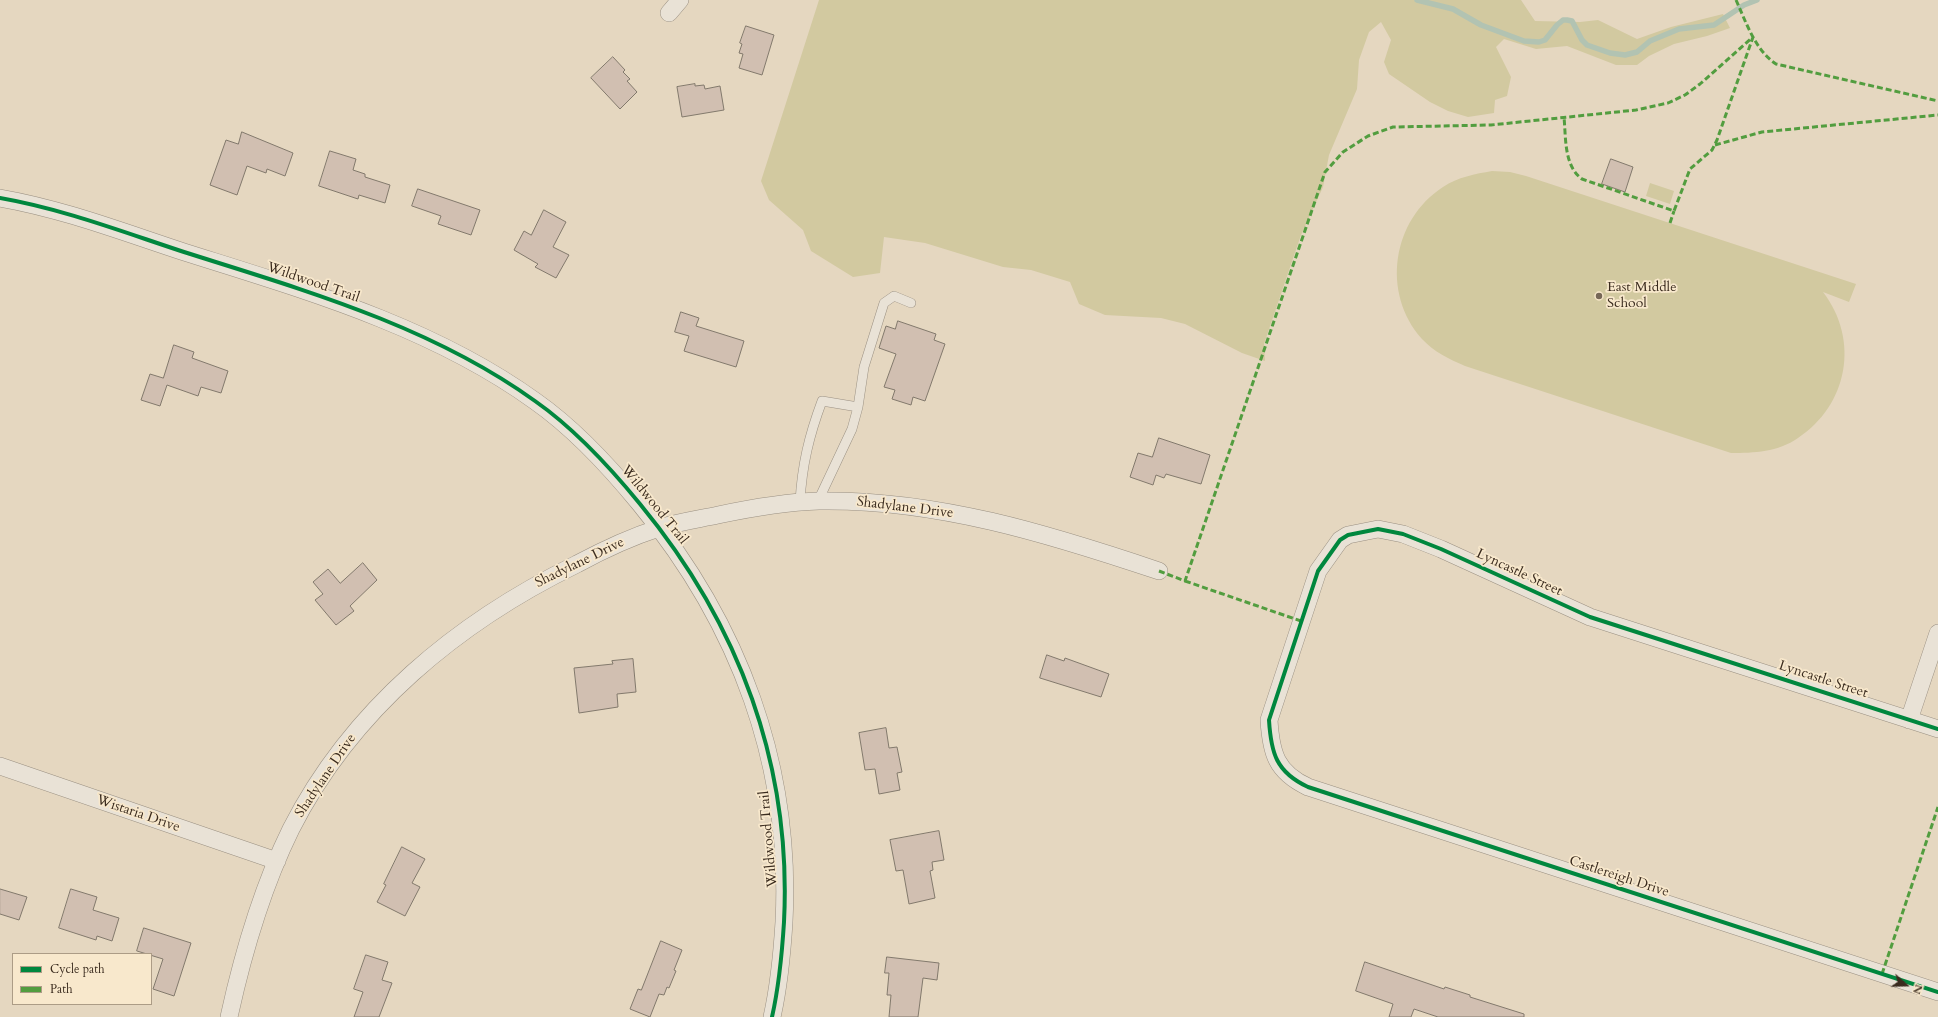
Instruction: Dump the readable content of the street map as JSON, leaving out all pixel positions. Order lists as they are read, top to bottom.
{
  "streets": {
    "street": [
      "Wildwood Trail",
      "Shadylane Drive",
      "Lyncastle Street",
      "Wistaria Drive",
      "Castlereigh Drive"
    ]
  },
  "crossings": [
    ["Wildwood Trail", "Shadylane Drive"],
    ["Shadylane Drive", "Wistaria Drive"],
    ["Lyncastle Street", "Castlereigh Drive"]
  ],
  "places": ["East Middle School"],
  "legend": ["Cycle path", "Path"],
  "north": "right"
}
